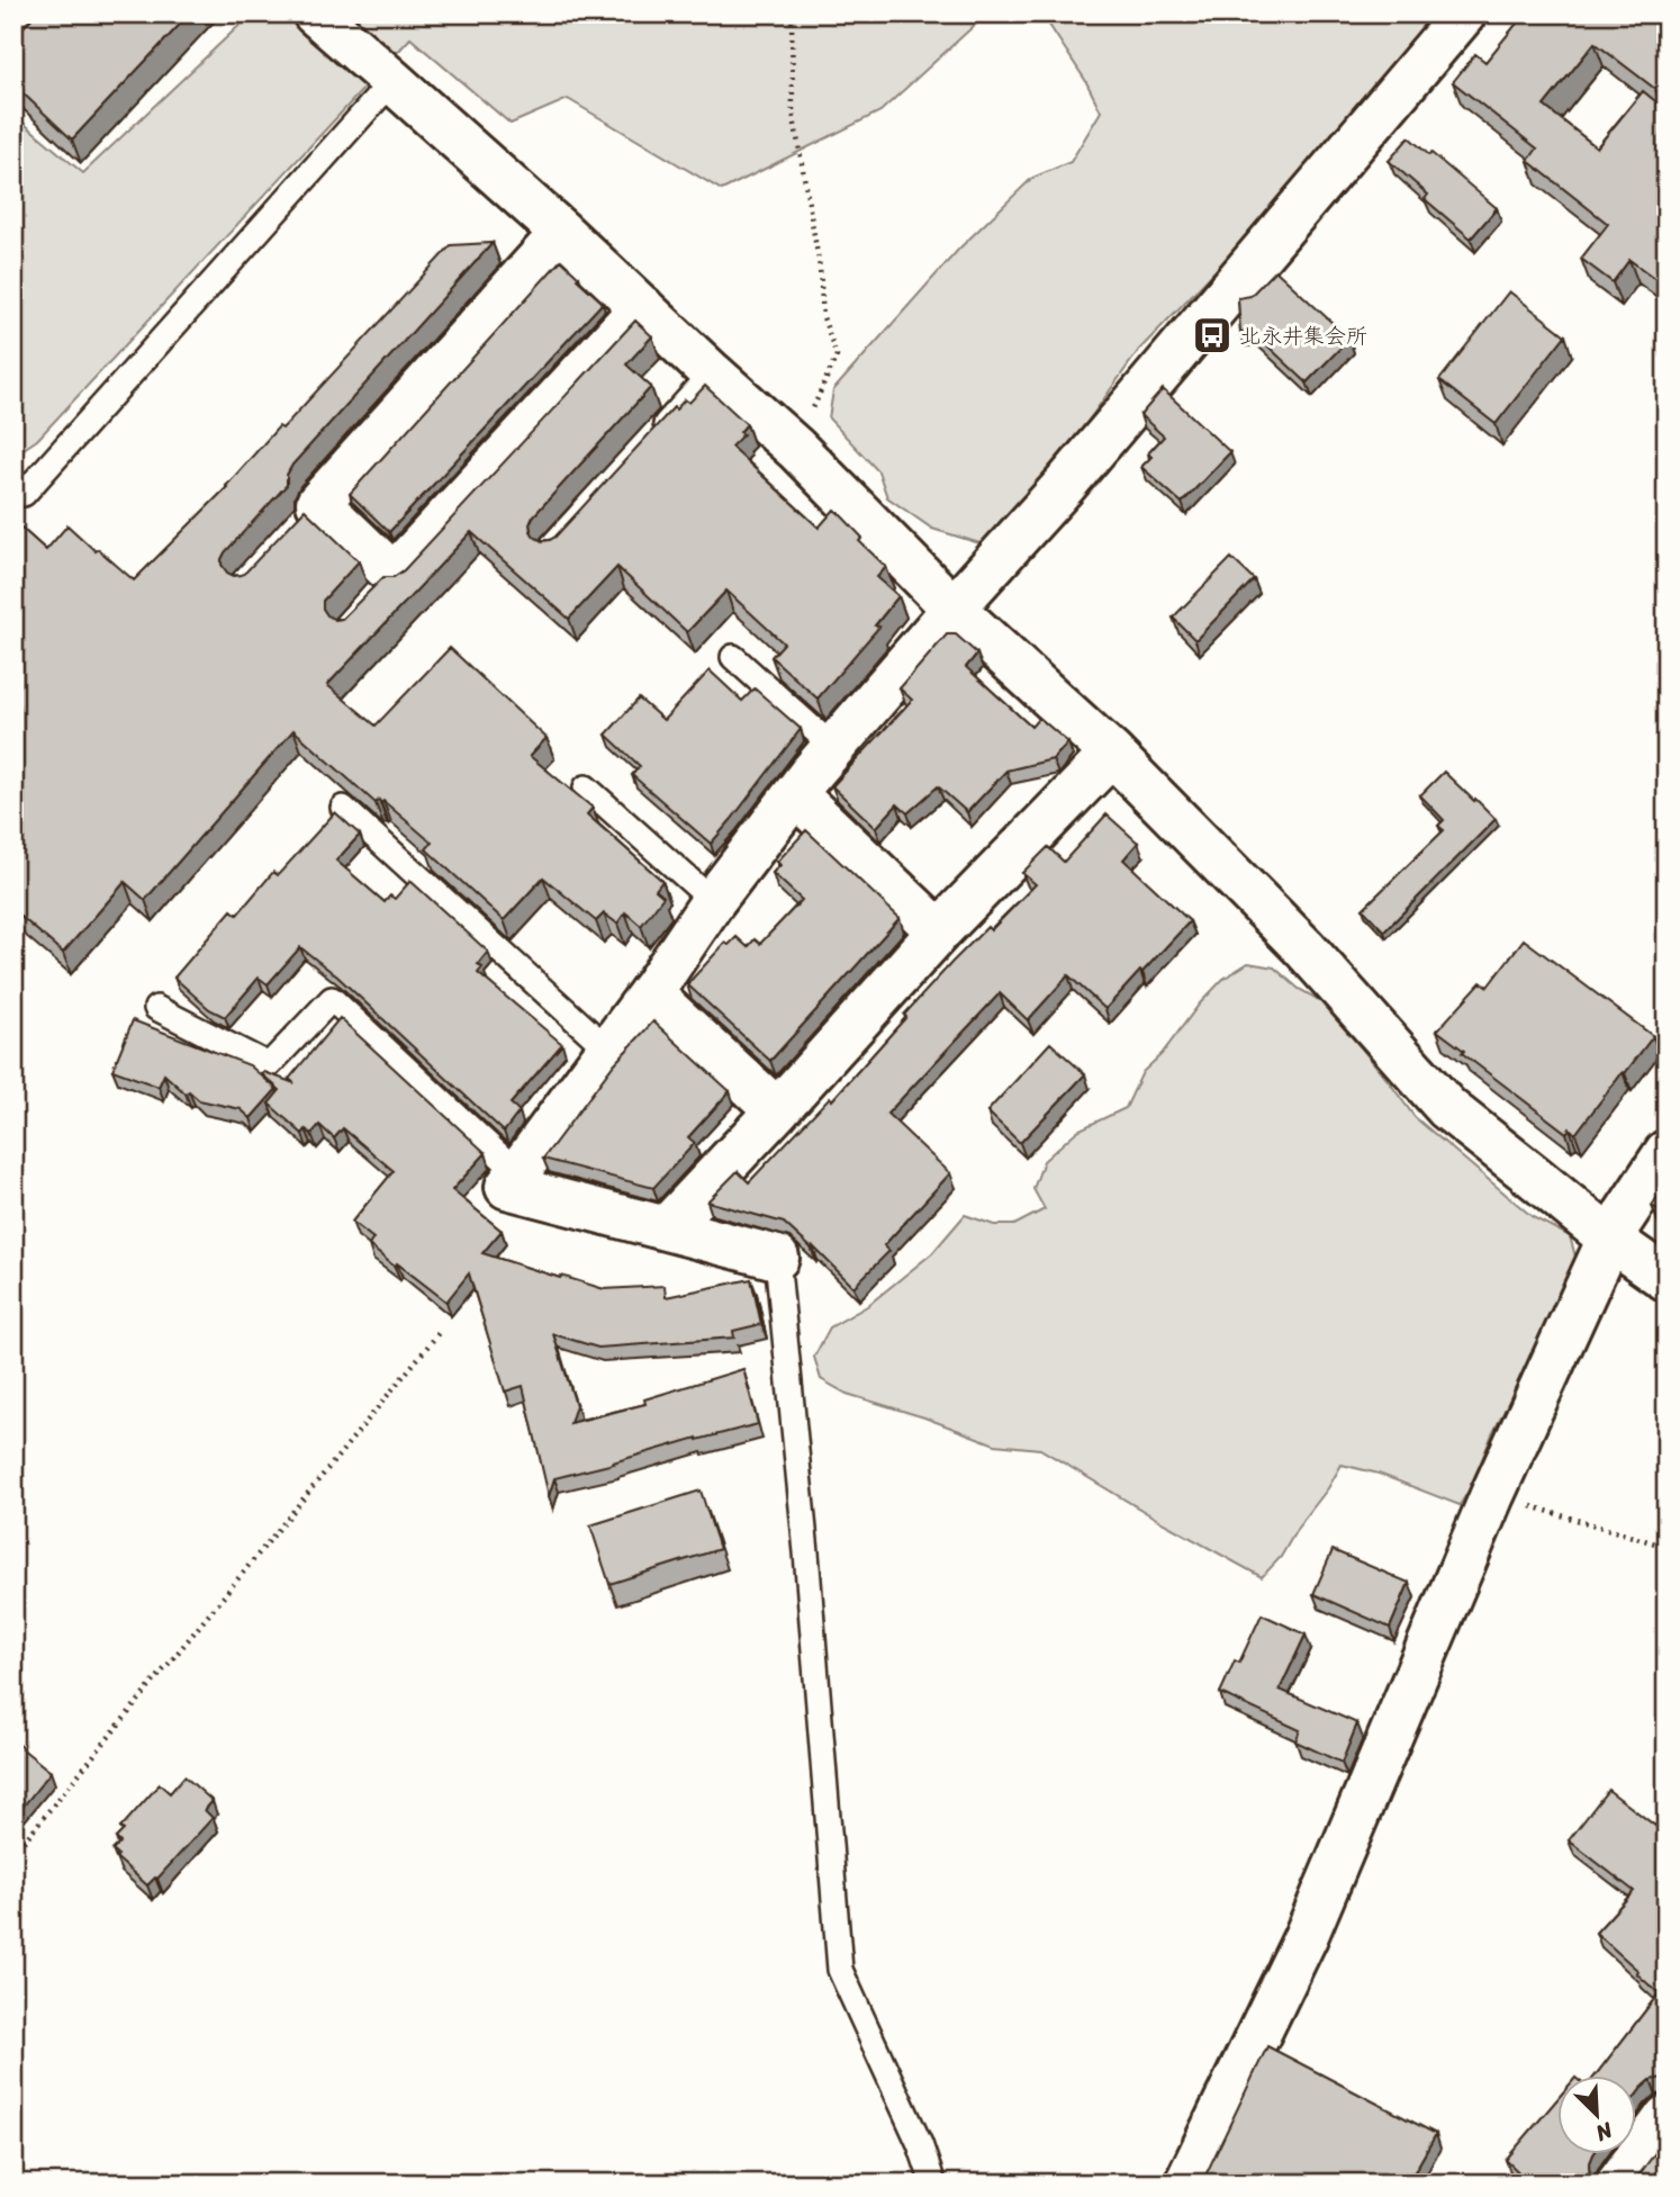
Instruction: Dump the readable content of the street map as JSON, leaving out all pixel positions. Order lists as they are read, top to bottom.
{
  "places": {
    "bus stop": ["北永井集会所"]
  },
  "north": "bottom right"
}
